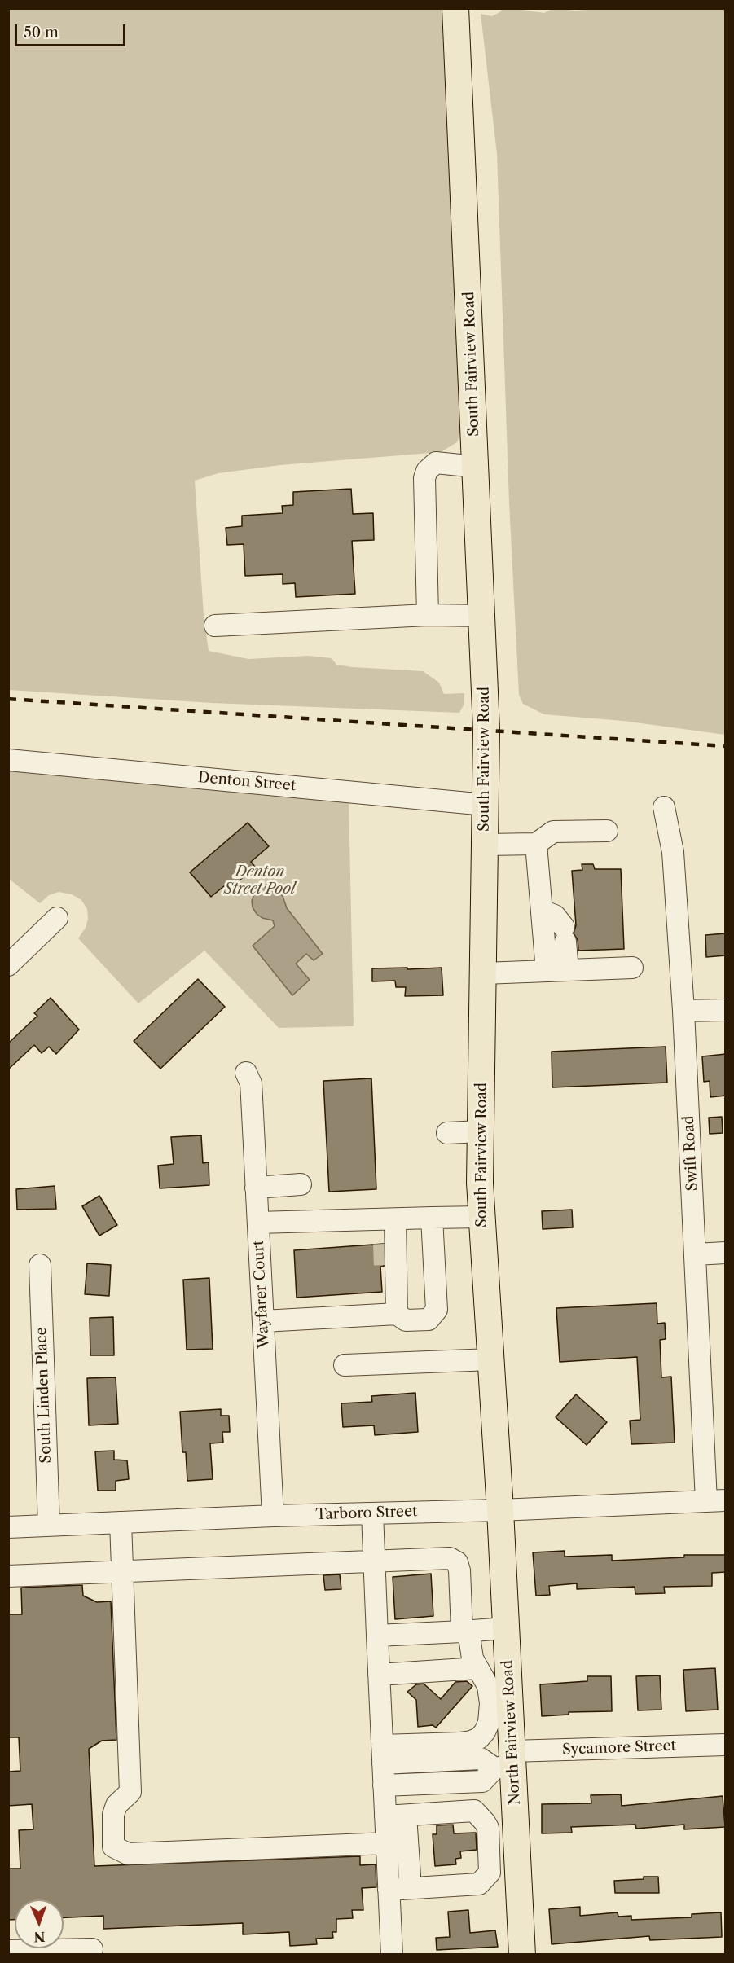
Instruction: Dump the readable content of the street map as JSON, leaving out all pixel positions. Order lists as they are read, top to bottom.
{
  "streets": {
    "main road": ["South Fairview Road", "North Fairview Road"],
    "street": [
      "Denton Street",
      "Swift Road",
      "Wayfarer Court",
      "South Linden Place",
      "Tarboro Street",
      "Sycamore Street"
    ]
  },
  "crossings": [
    ["South Fairview Road", "Denton Street"],
    ["South Fairview Road", "Tarboro Street"],
    ["South Fairview Road", "North Fairview Road"],
    ["Swift Road", "Tarboro Street"],
    ["Wayfarer Court", "Tarboro Street"],
    ["South Linden Place", "Tarboro Street"],
    ["Tarboro Street", "North Fairview Road"],
    ["North Fairview Road", "Sycamore Street"]
  ],
  "parks": ["Denton Street Pool"],
  "scale_bar": "50 m",
  "north": "bottom"
}
